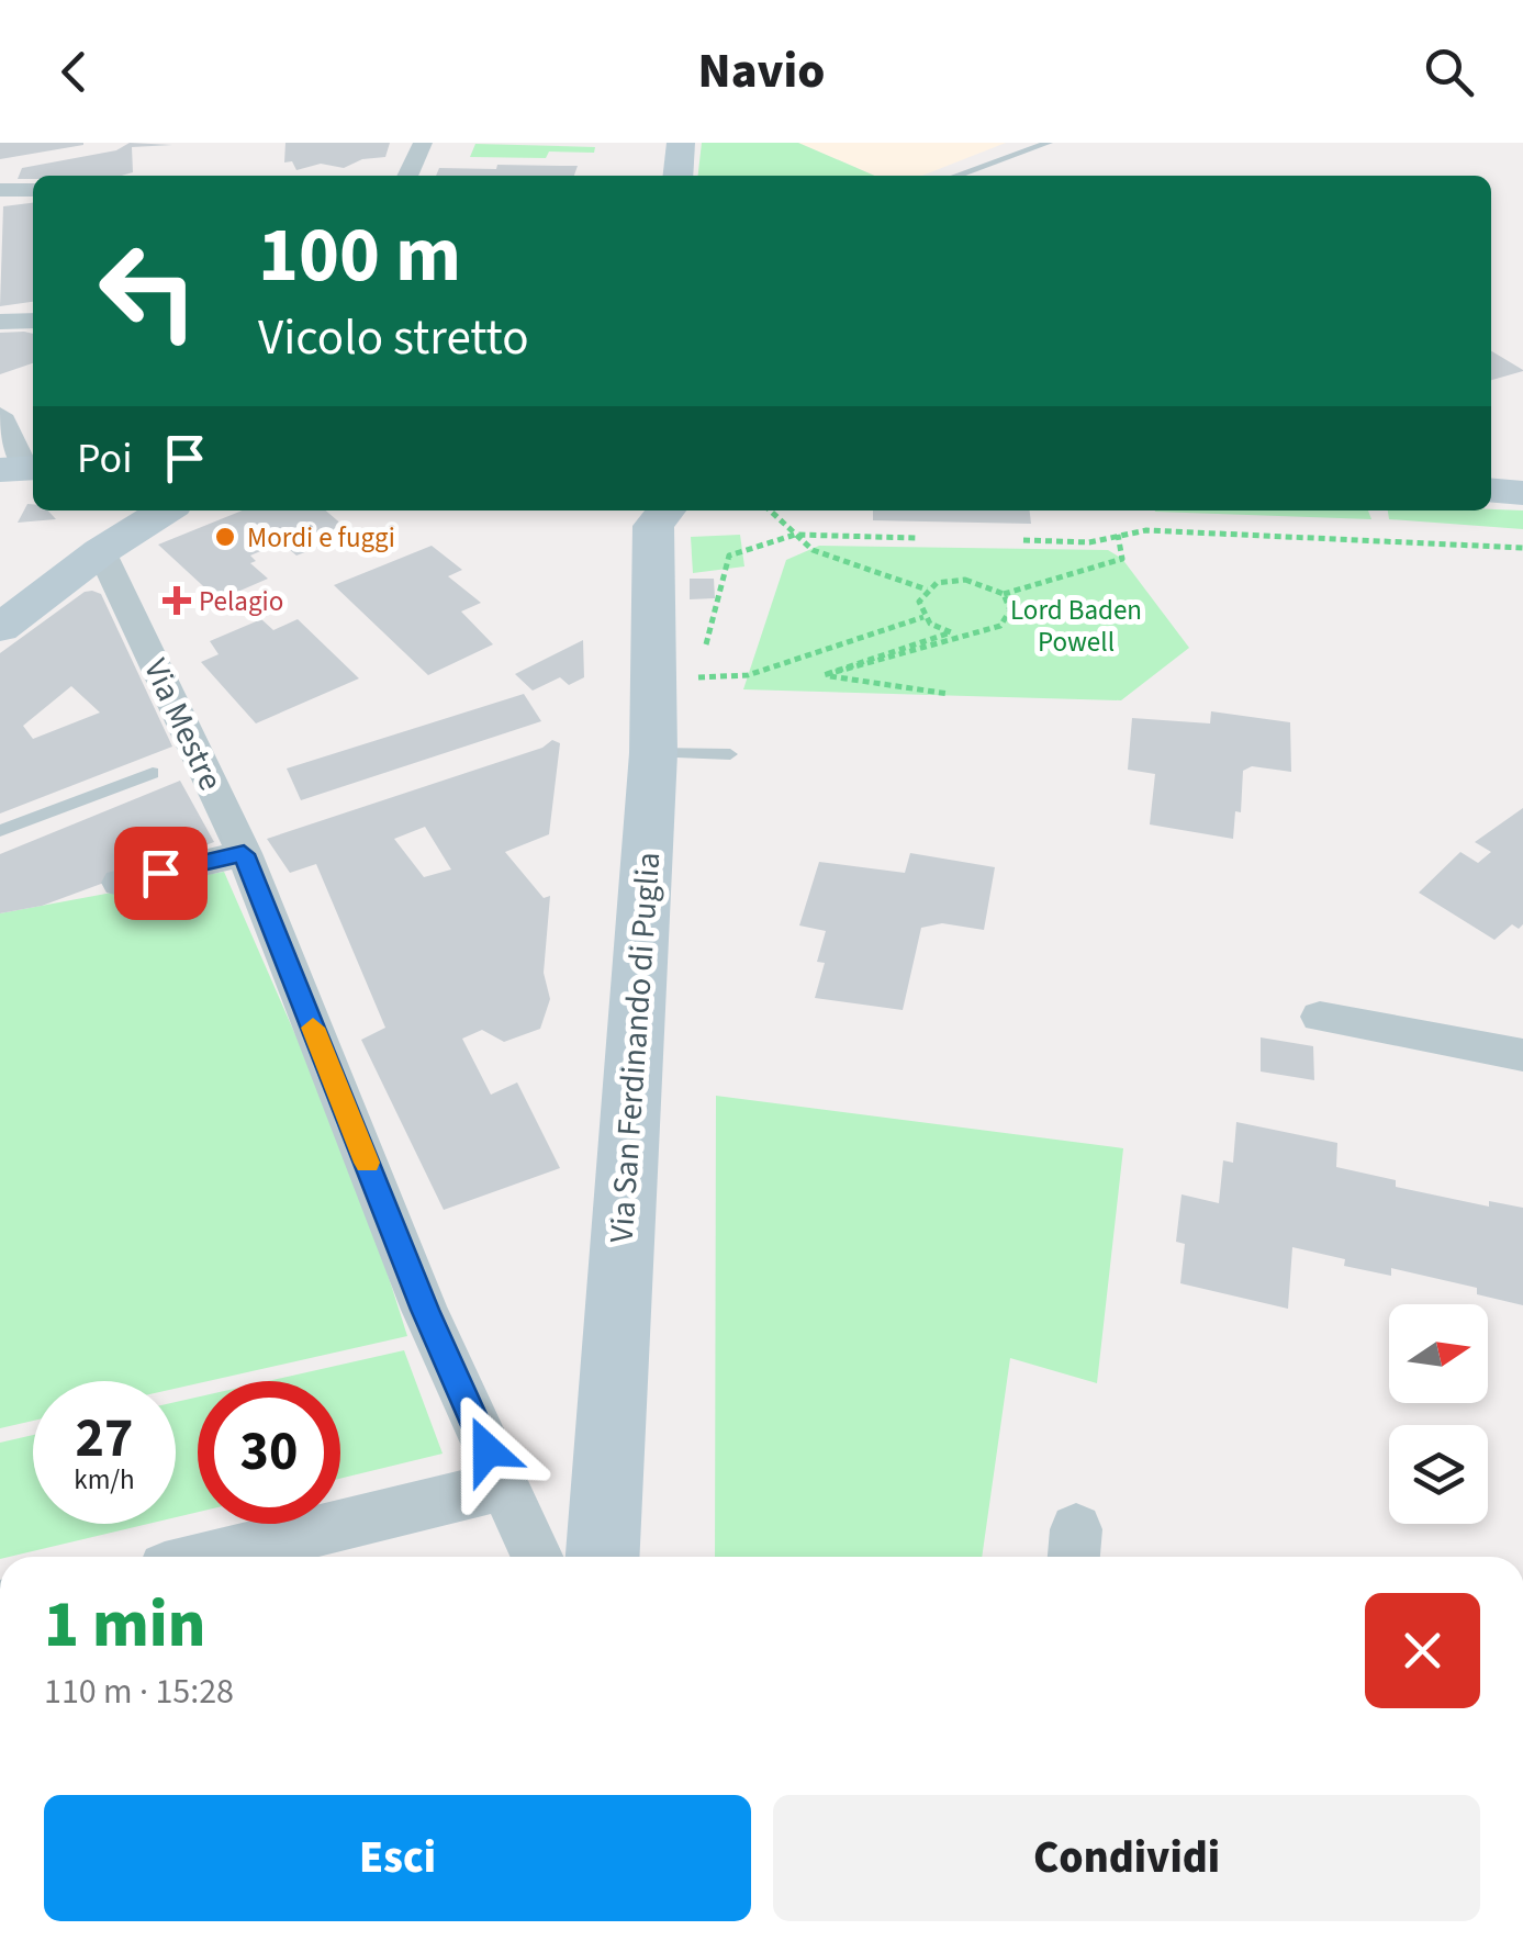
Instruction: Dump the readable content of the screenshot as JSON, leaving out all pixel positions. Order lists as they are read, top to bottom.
{
  "streets": {
    "street": ["Via Mestre", "Via San Ferdinando di Puglia"]
  },
  "parks": ["Lord Baden Powell"],
  "places": {
    "other": ["Mordi e fuggi"],
    "health": ["Pelagio"]
  },
  "north": "right",
  "page": {
    "header": "Navio",
    "turn": ["100 m", "Vicolo stretto"],
    "then": "Poi",
    "speed": "27 km/h",
    "limit": "30",
    "heading": ["1 min", "110 m · 15:28"],
    "buttons": ["Esci", "Condividi"]
  }
}
